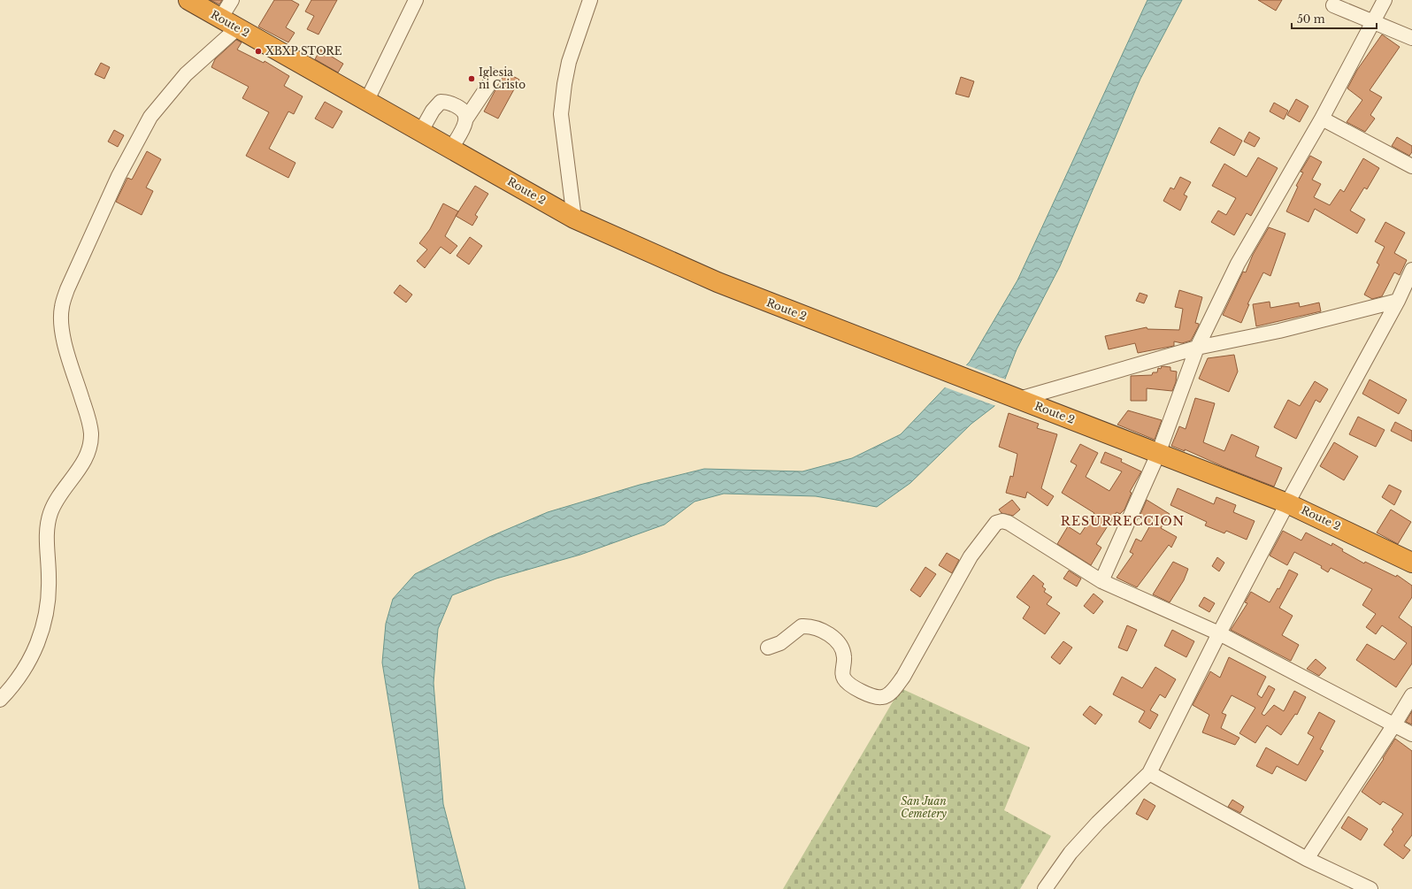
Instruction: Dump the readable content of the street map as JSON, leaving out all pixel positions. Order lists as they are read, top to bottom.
{
  "streets": {
    "highway": ["Route 2"]
  },
  "districts": ["RESURRECCION"],
  "parks": ["San Juan Cemetery"],
  "places": ["XBXP STORE", "Iglesia ni Cristo"],
  "scale_bar": "50 m"
}
